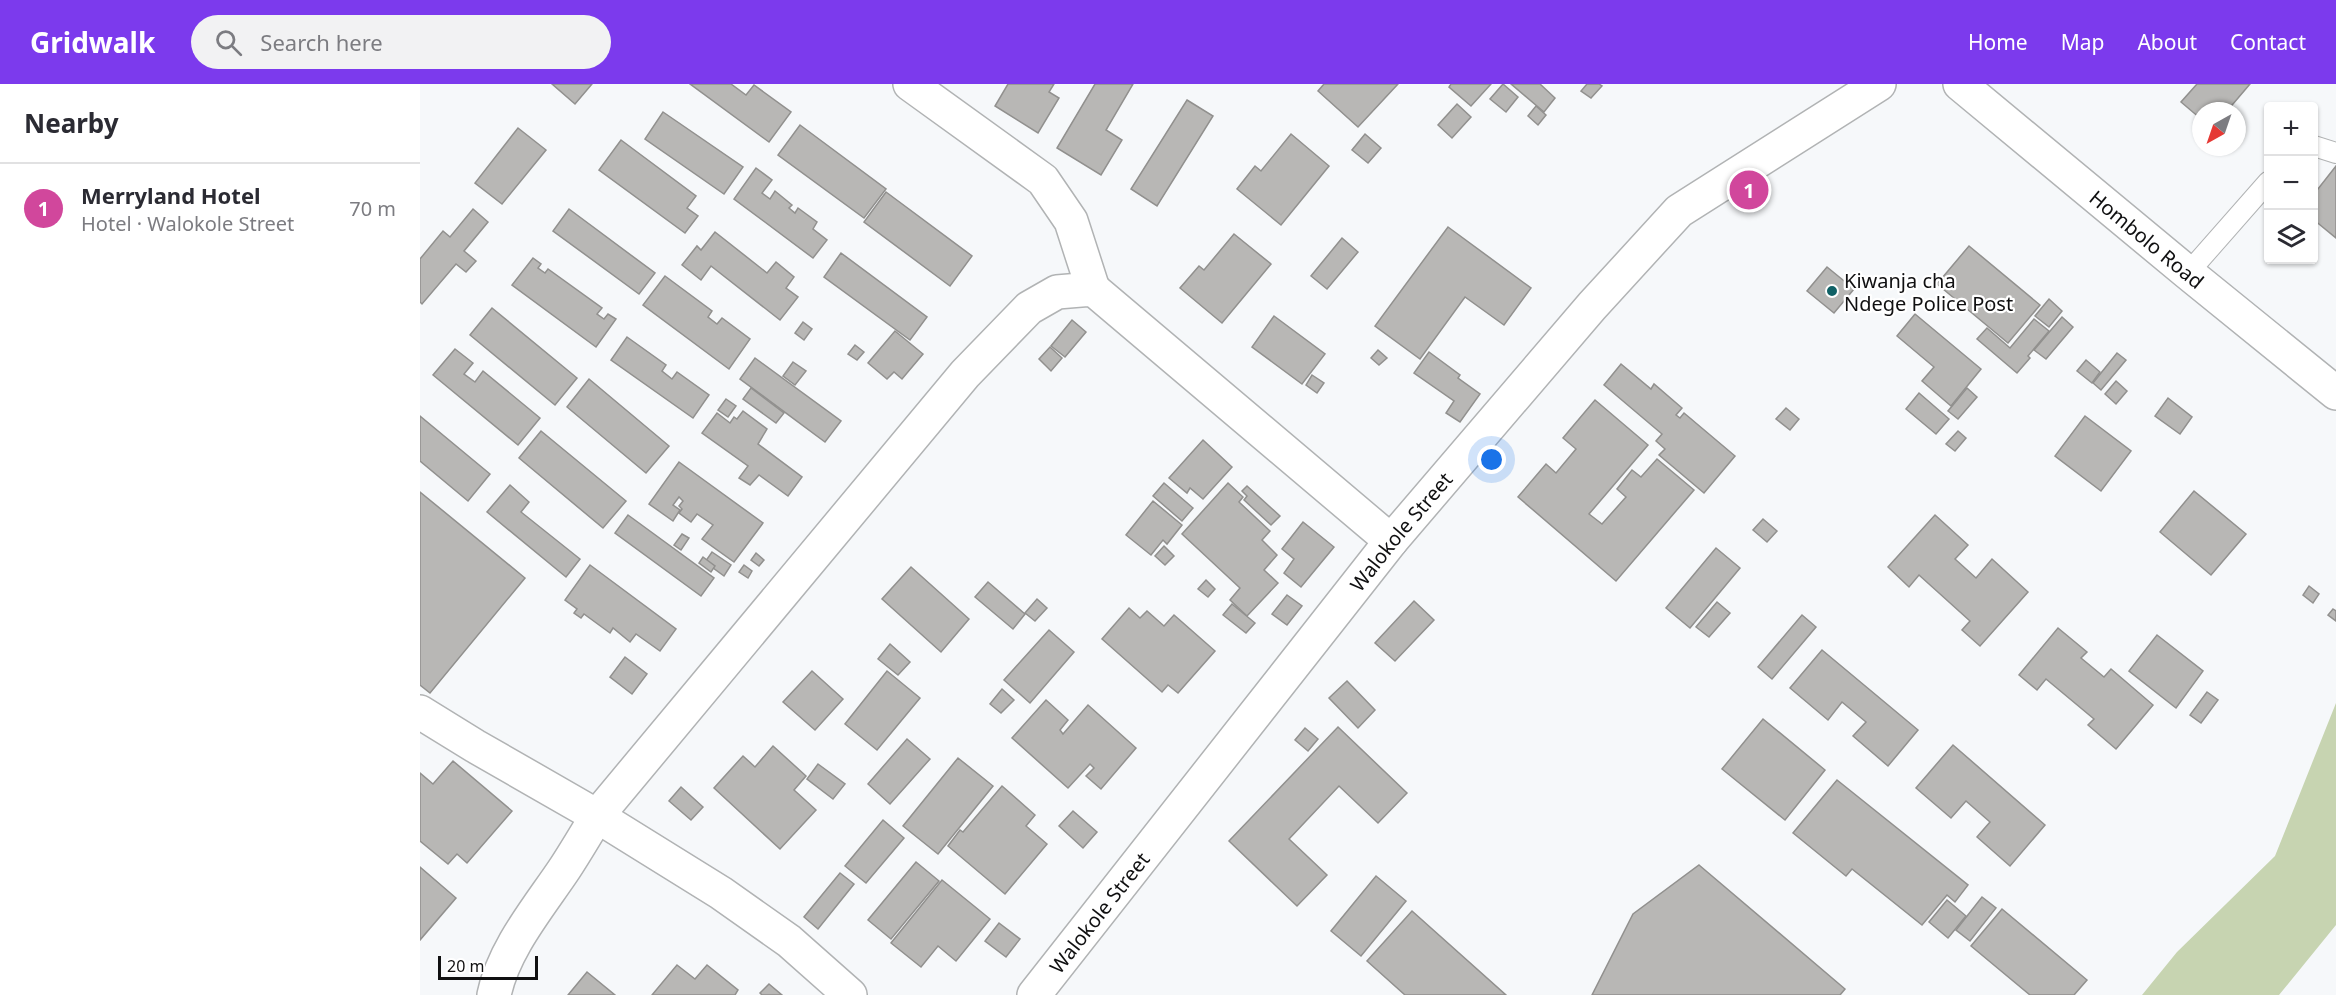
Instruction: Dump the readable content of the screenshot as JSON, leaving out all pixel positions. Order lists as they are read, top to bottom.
{
  "streets": {
    "street": ["Hombolo Road", "Walokole Street"]
  },
  "places": ["Kiwanja cha Ndege Police Post"],
  "scale_bar": "20 m",
  "north": "bottom left",
  "page": {
    "header": "Gridwalk",
    "search": "Search here",
    "nav": [
      "Home",
      "Map",
      "About",
      "Contact"
    ],
    "heading": "Nearby",
    "map_buttons": ["+", "−"],
    "list": [
      {
        "mark": "1",
        "name": "Merryland Hotel",
        "note": "Hotel · Walokole Street",
        "value": "70 m"
      }
    ],
    "pins": "1",
    "scale": "20 m"
  }
}
